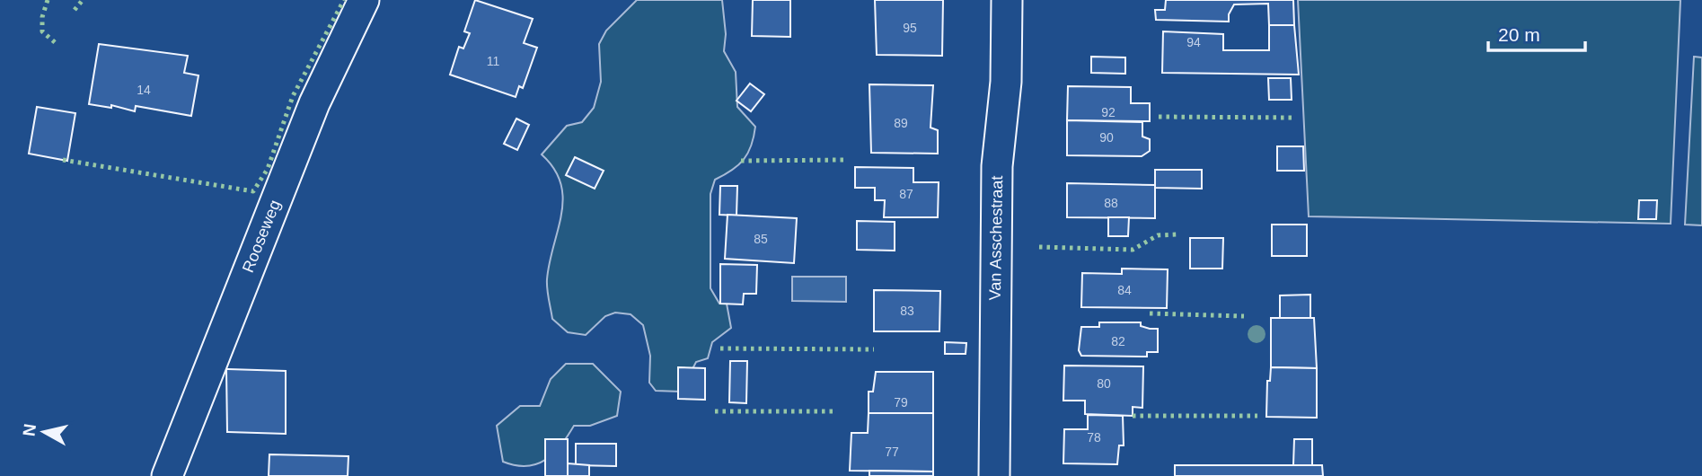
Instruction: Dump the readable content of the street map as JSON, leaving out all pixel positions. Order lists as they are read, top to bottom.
{
  "streets": {
    "street": ["Rooseweg", "Van Asschestraat"]
  },
  "house_numbers": [
    "95",
    "94",
    "11",
    "14",
    "92",
    "89",
    "90",
    "87",
    "88",
    "85",
    "84",
    "83",
    "82",
    "80",
    "79",
    "78",
    "77"
  ],
  "scale_bar": "20 m",
  "north": "left"
}
